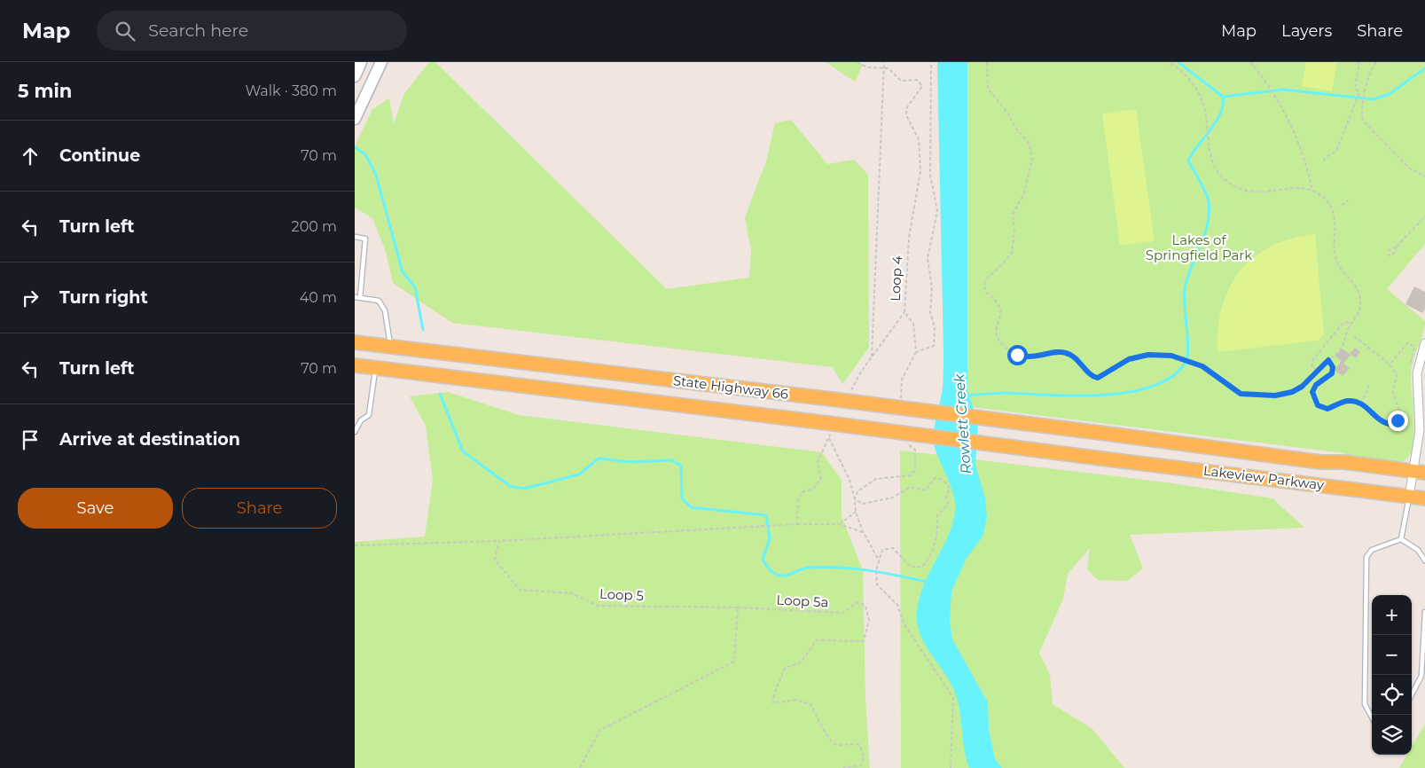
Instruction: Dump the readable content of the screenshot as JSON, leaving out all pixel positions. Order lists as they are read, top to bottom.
{
  "streets": {
    "main road": ["State Highway 66", "Lakeview Parkway"],
    "path": ["Loop 4", "Loop 5", "Loop 5a"]
  },
  "crossings": [
    ["State Highway 66", "Lakeview Parkway"],
    ["Loop 5", "Loop 5a"]
  ],
  "water": ["Rowlett Creek"],
  "parks": ["Lakes of Springfield Park"],
  "page": {
    "header": "Map",
    "search": "Search here",
    "nav": ["Map", "Layers", "Share"],
    "heading": ["5 min", "Walk · 380 m"],
    "list": [
      ["Continue", "70 m"],
      ["Turn left", "200 m"],
      ["Turn right", "40 m"],
      ["Turn left", "70 m"],
      "Arrive at destination"
    ],
    "buttons": ["Save", "Share"],
    "map_buttons": ["+", "−"]
  }
}
